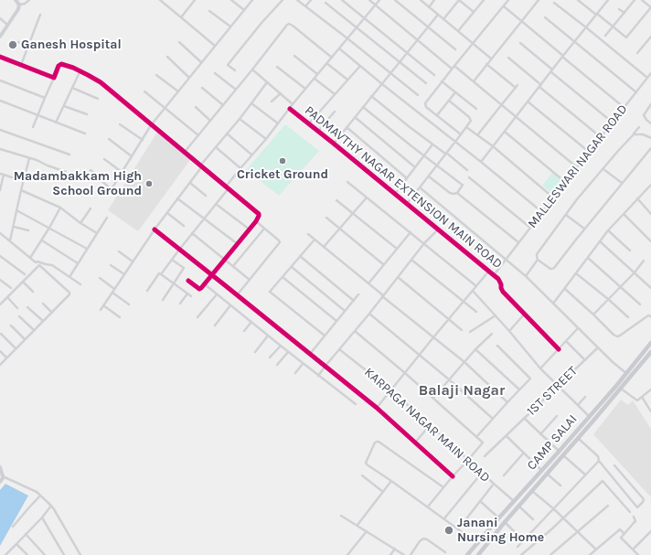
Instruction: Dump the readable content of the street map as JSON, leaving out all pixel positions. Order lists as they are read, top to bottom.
{
  "streets": {
    "main road": ["CAMP SALAI"],
    "street": [
      "MALLESWARI NAGAR ROAD",
      "PADMAVTHY NAGAR EXTENSION MAIN ROAD",
      "1ST STREET",
      "KARPAGA NAGAR MAIN ROAD"
    ]
  },
  "crossings": [
    ["MALLESWARI NAGAR ROAD", "PADMAVTHY NAGAR EXTENSION MAIN ROAD"],
    ["KARPAGA NAGAR MAIN ROAD", "CAMP SALAI"]
  ],
  "districts": ["Balaji Nagar"],
  "places": [
    "Ganesh Hospital",
    "Cricket Ground",
    "Madambakkam High School Ground",
    "Janani Nursing Home"
  ]
}
